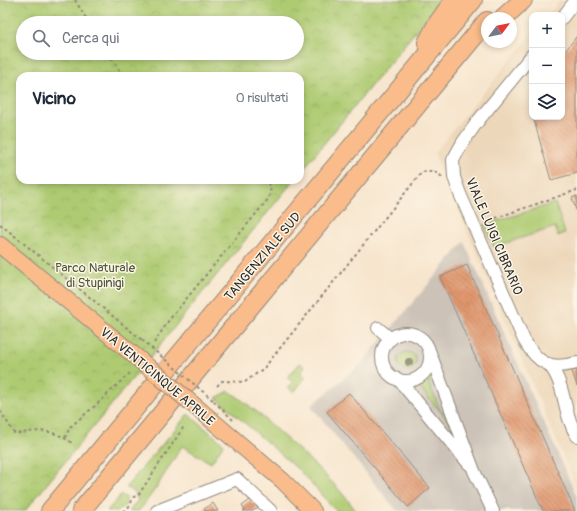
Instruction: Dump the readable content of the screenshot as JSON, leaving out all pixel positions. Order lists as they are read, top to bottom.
{
  "streets": {
    "highway": ["TANGENZIALE SUD"],
    "main road": ["VIA VENTICINQUE APRILE"],
    "street": ["VIALE LUIGI CIBRARIO"]
  },
  "parks": ["Parco Naturale di Stupinigi"],
  "north": "top right",
  "page": {
    "map_buttons": ["+", "−"],
    "search": "Cerca qui",
    "heading": ["Vicino", "0 risultati"]
  }
}
